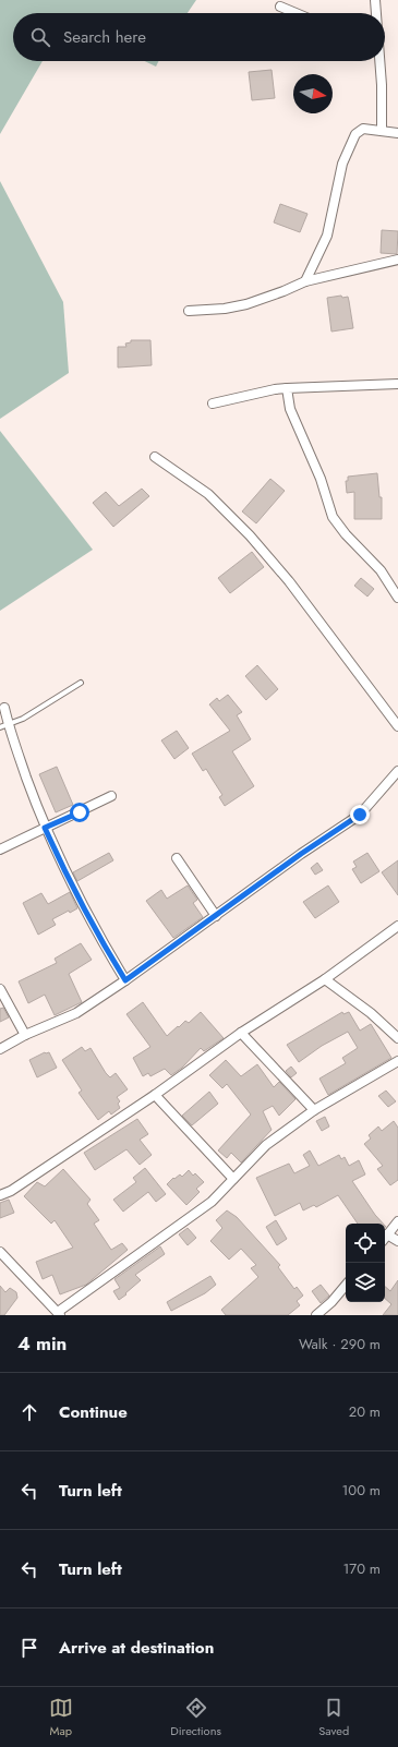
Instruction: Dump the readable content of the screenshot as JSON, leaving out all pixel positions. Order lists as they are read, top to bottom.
{
  "north": "right",
  "page": {
    "search": "Search here",
    "heading": ["4 min", "Walk · 290 m"],
    "list": [
      ["Continue", "20 m"],
      ["Turn left", "100 m"],
      ["Turn left", "170 m"],
      "Arrive at destination"
    ],
    "nav": ["Map", "Directions", "Saved"]
  }
}
